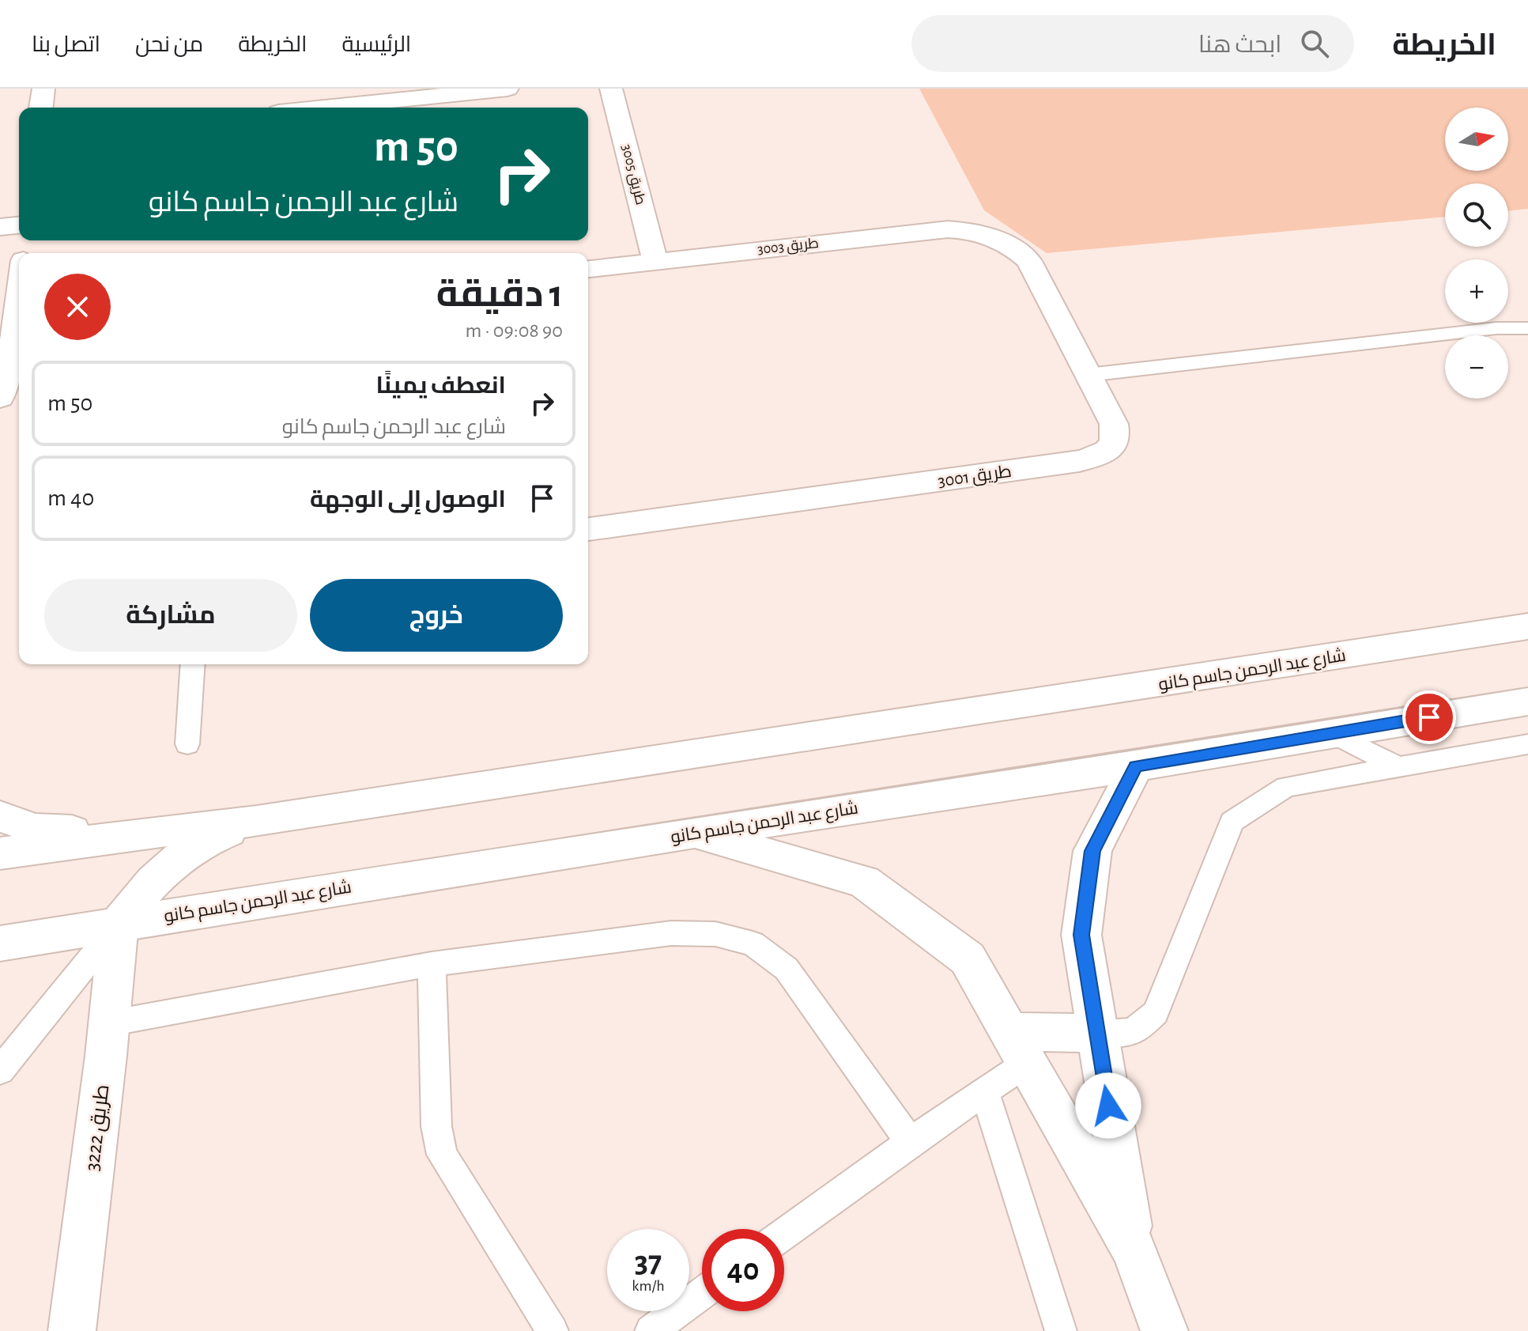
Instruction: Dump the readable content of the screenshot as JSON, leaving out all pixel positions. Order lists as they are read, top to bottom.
{
  "streets": {
    "street": [
      "طريق 3005",
      "طريق 3003",
      "طريق 3001",
      "شارع عبد الرحمن جاسم كانو",
      "طريق 3222"
    ]
  },
  "crossings": [
    ["طريق 3005", "طريق 3003"],
    ["طريق 3003", "طريق 3001"],
    ["شارع عبد الرحمن جاسم كانو", "طريق 3222"]
  ],
  "north": "right",
  "page": {
    "header": "الخريطة",
    "search": "ابحث هنا",
    "nav": [
      "الرئيسية",
      "الخريطة",
      "من نحن",
      "اتصل بنا"
    ],
    "map_buttons": ["+", "−"],
    "turn": ["50 m", "شارع عبد الرحمن جاسم كانو"],
    "heading": ["1 دقيقة", "90 m · 09:08"],
    "list": [
      {
        "name": "انعطف يمينًا",
        "note": "شارع عبد الرحمن جاسم كانو",
        "value": "50 m"
      },
      {
        "name": "الوصول إلى الوجهة",
        "value": "40 m"
      }
    ],
    "buttons": ["خروج", "مشاركة"],
    "speed": "37 km/h",
    "limit": "40"
  }
}
